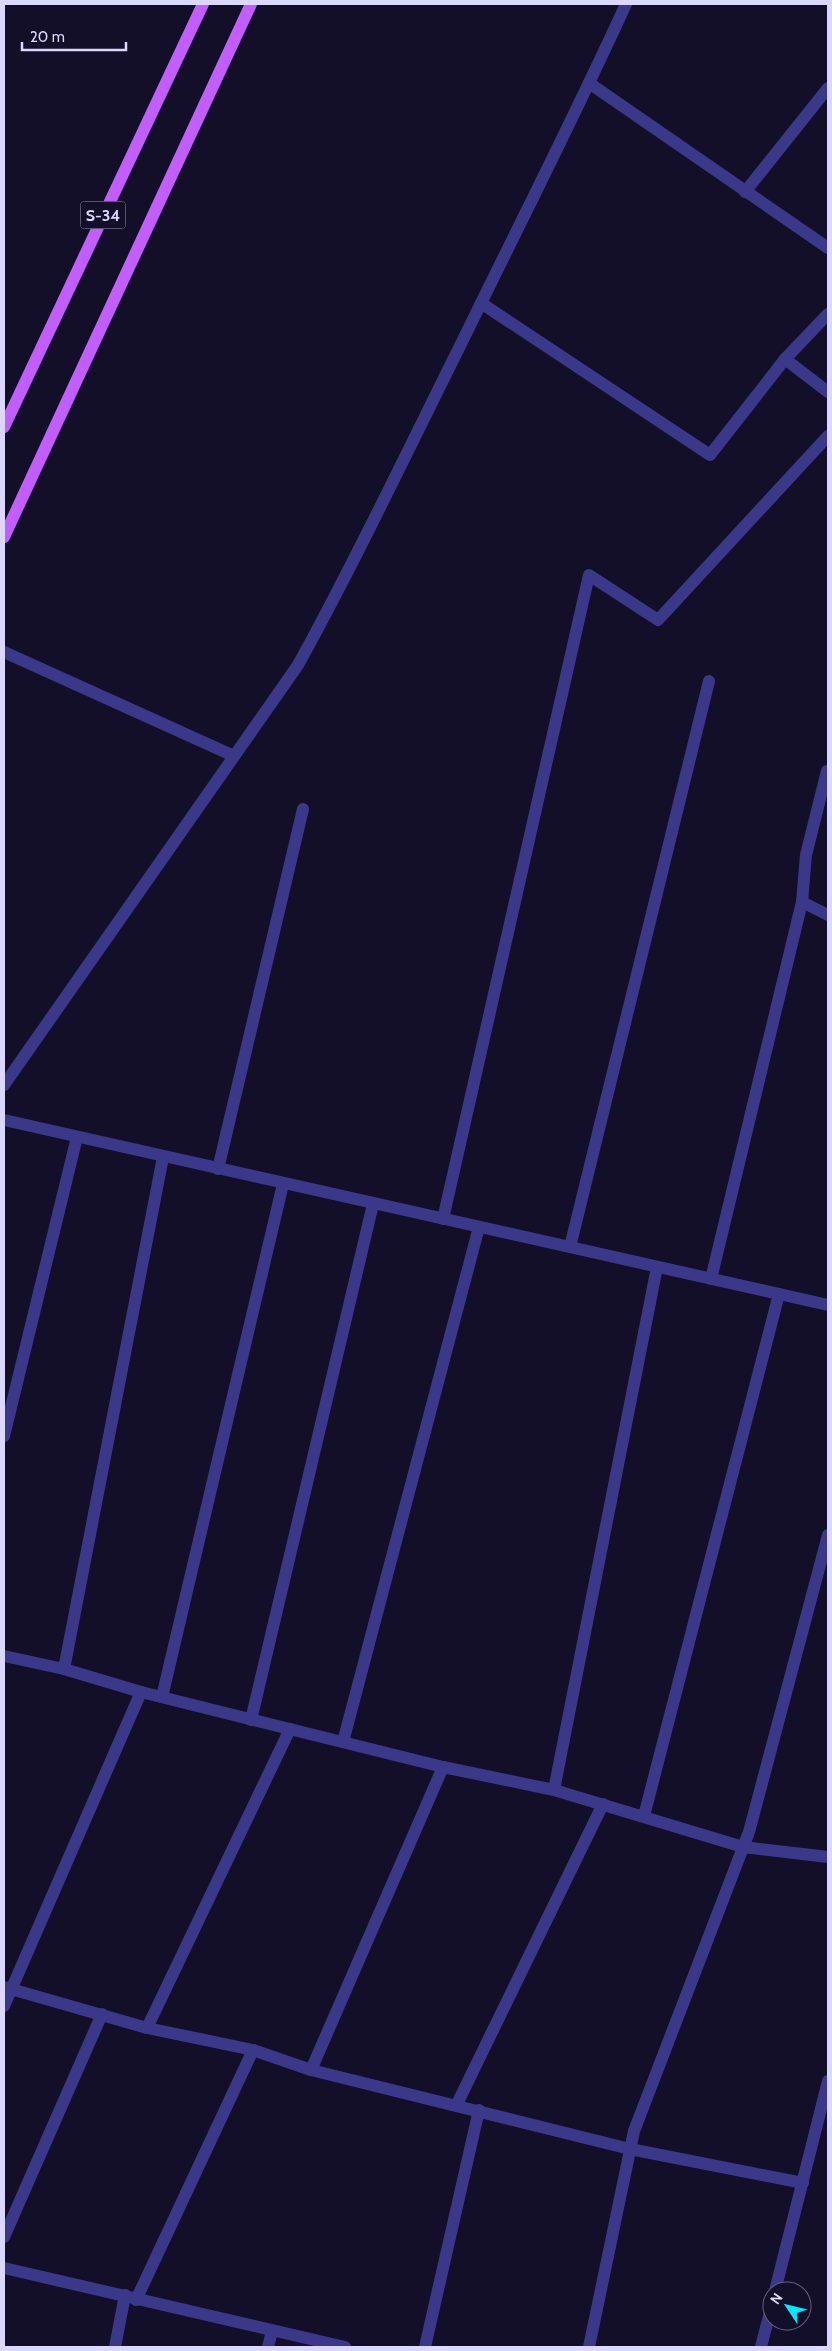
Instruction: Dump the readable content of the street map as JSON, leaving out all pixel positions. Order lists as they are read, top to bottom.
{
  "streets": {
    "main road": ["S-34"]
  },
  "scale_bar": "20 m",
  "north": "top left"
}
